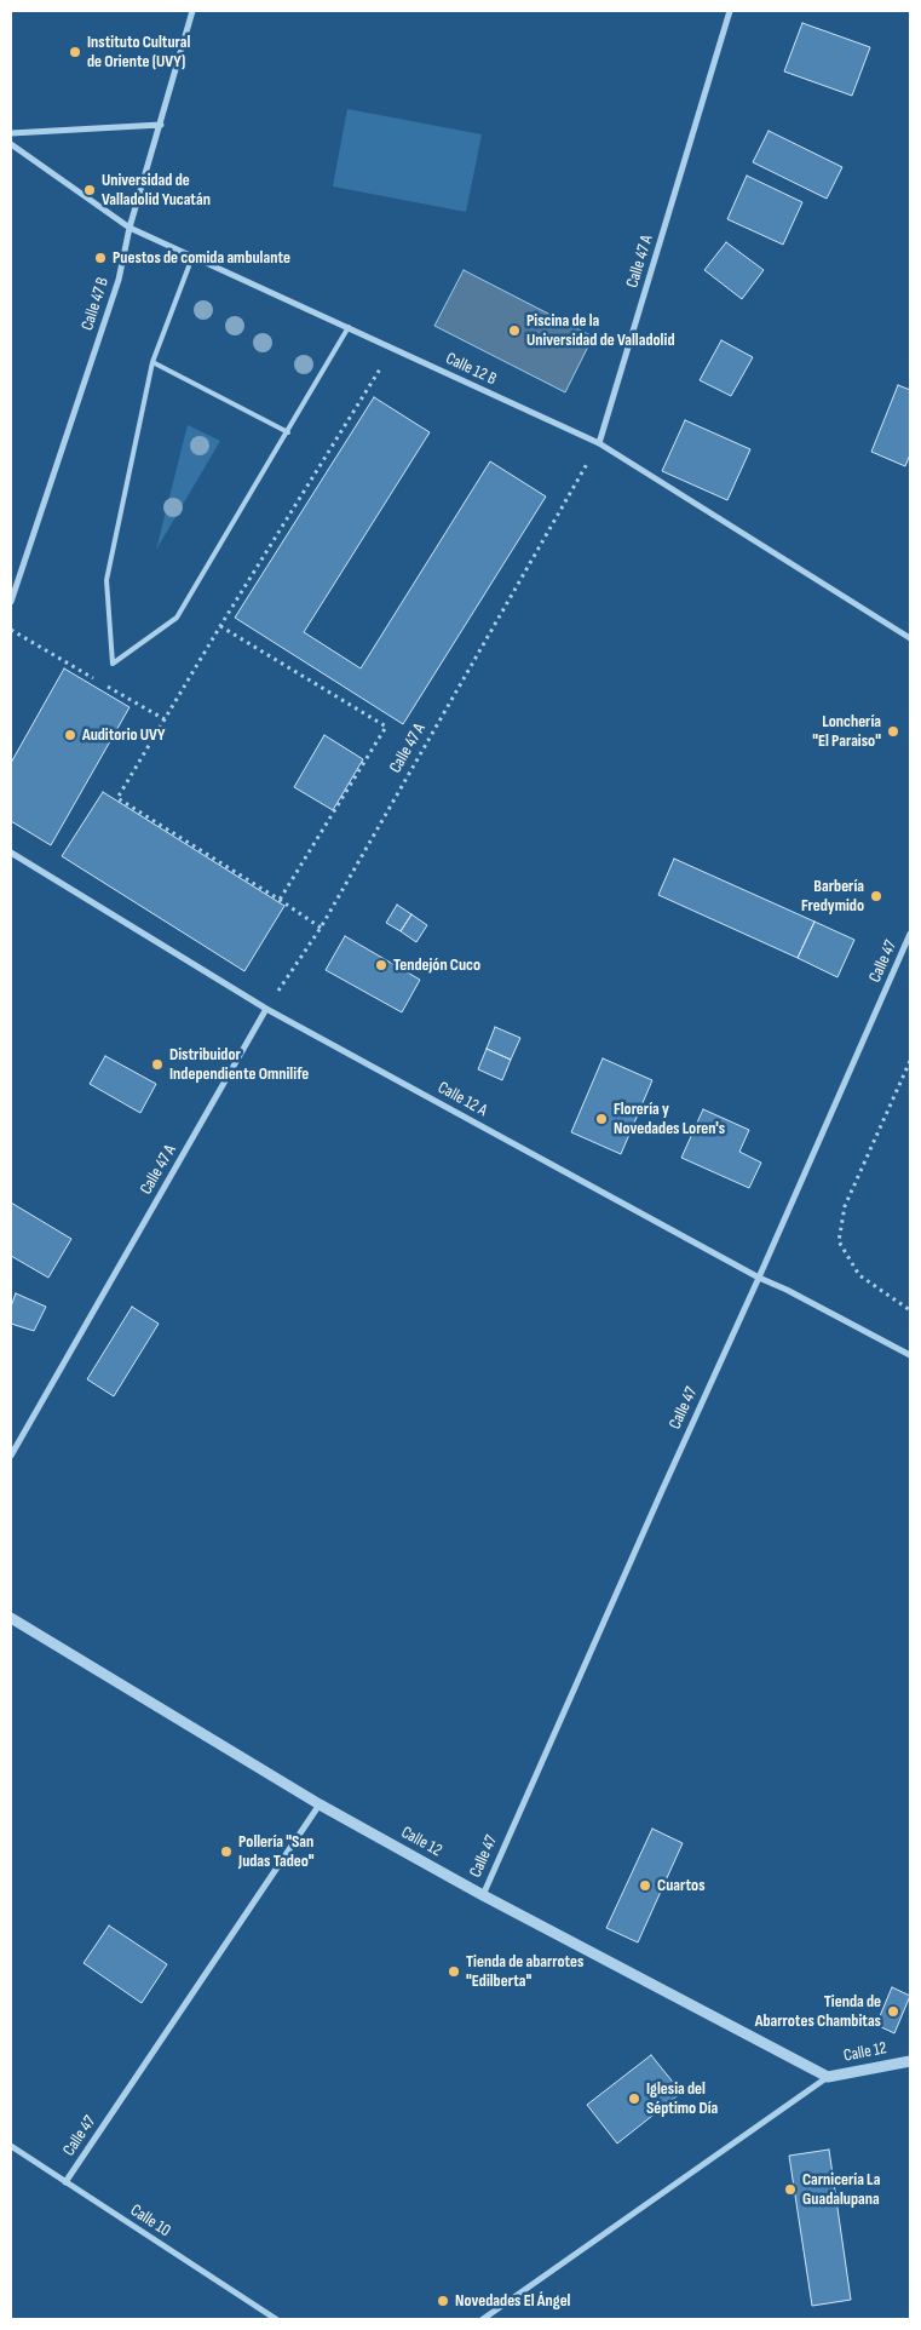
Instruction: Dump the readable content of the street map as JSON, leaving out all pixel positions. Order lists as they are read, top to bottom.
{
  "streets": {
    "street": [
      "Calle 47 A",
      "Calle 47 B",
      "Calle 12 B",
      "Calle 47",
      "Calle 12 A",
      "Calle 12",
      "Calle 10"
    ]
  },
  "crossings": [
    ["Calle 47 A", "Calle 12 B"],
    ["Calle 47 A", "Calle 12 A"],
    ["Calle 47 B", "Calle 12 B"],
    ["Calle 47", "Calle 12 A"],
    ["Calle 47", "Calle 12"],
    ["Calle 47", "Calle 10"]
  ],
  "places": [
    "Instituto Cultural de Oriente (UVY)",
    "Universidad de Valladolid Yucatán",
    "Puestos de comida ambulante",
    "Piscina de la Universidad de Valladolid",
    "Lonchería \"El Paraiso\"",
    "Auditorio UVY",
    "Barbería Fredymido",
    "Tendejón Cuco",
    "Distribuidor Independiente Omnilife",
    "Florería y Novedades Loren's",
    "Pollería \"San Judas Tadeo\"",
    "Cuartos",
    "Tienda de abarrotes \"Edilberta\"",
    "Tienda de Abarrotes Chambitas",
    "Iglesia del Séptimo Día",
    "Carnicería La Guadalupana",
    "Novedades El Ángel"
  ]
}
